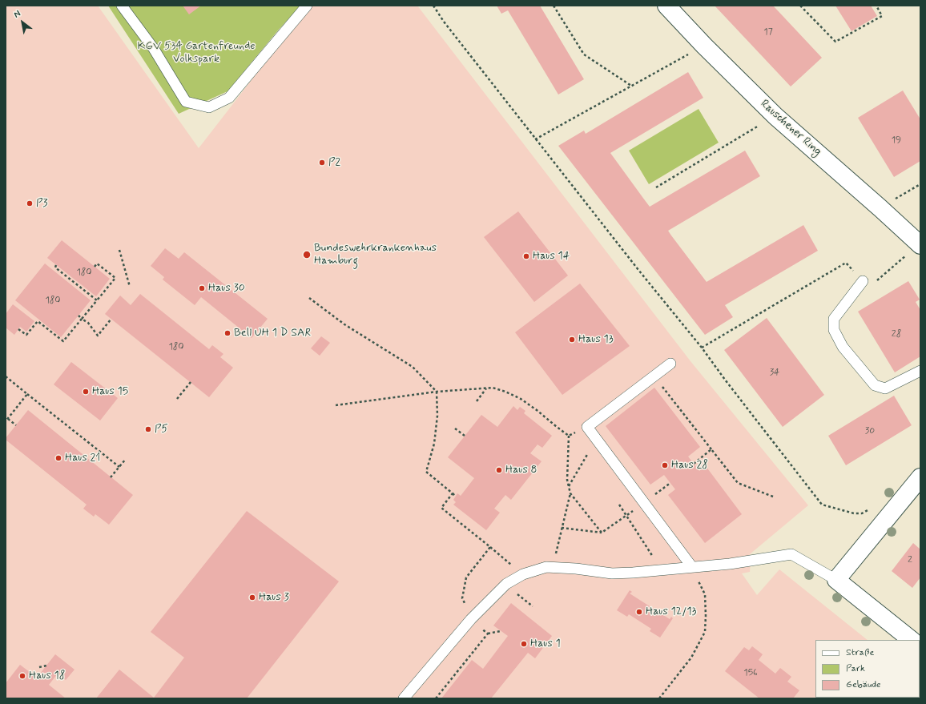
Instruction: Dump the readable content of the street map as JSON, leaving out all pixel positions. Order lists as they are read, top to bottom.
{
  "streets": {
    "street": ["Rauschener Ring"]
  },
  "parks": ["KGV 534 Gartenfreunde Volkspark"],
  "places": [
    "P2",
    "P3",
    "Bundeswehrkrankenhaus Hamburg",
    "Haus 14",
    "Haus 30",
    "Bell UH 1 D SAR",
    "Haus 13",
    "Haus 15",
    "P5",
    "Haus 21",
    "Haus 28",
    "Haus 8",
    "Haus 3",
    "Haus 12/13",
    "Haus 1",
    "Haus 18"
  ],
  "house_numbers": [
    "17",
    "19",
    "180",
    "180",
    "28",
    "180",
    "34",
    "30",
    "2",
    "156"
  ],
  "legend": ["Straße", "Park", "Gebäude"],
  "north": "top left"
}
